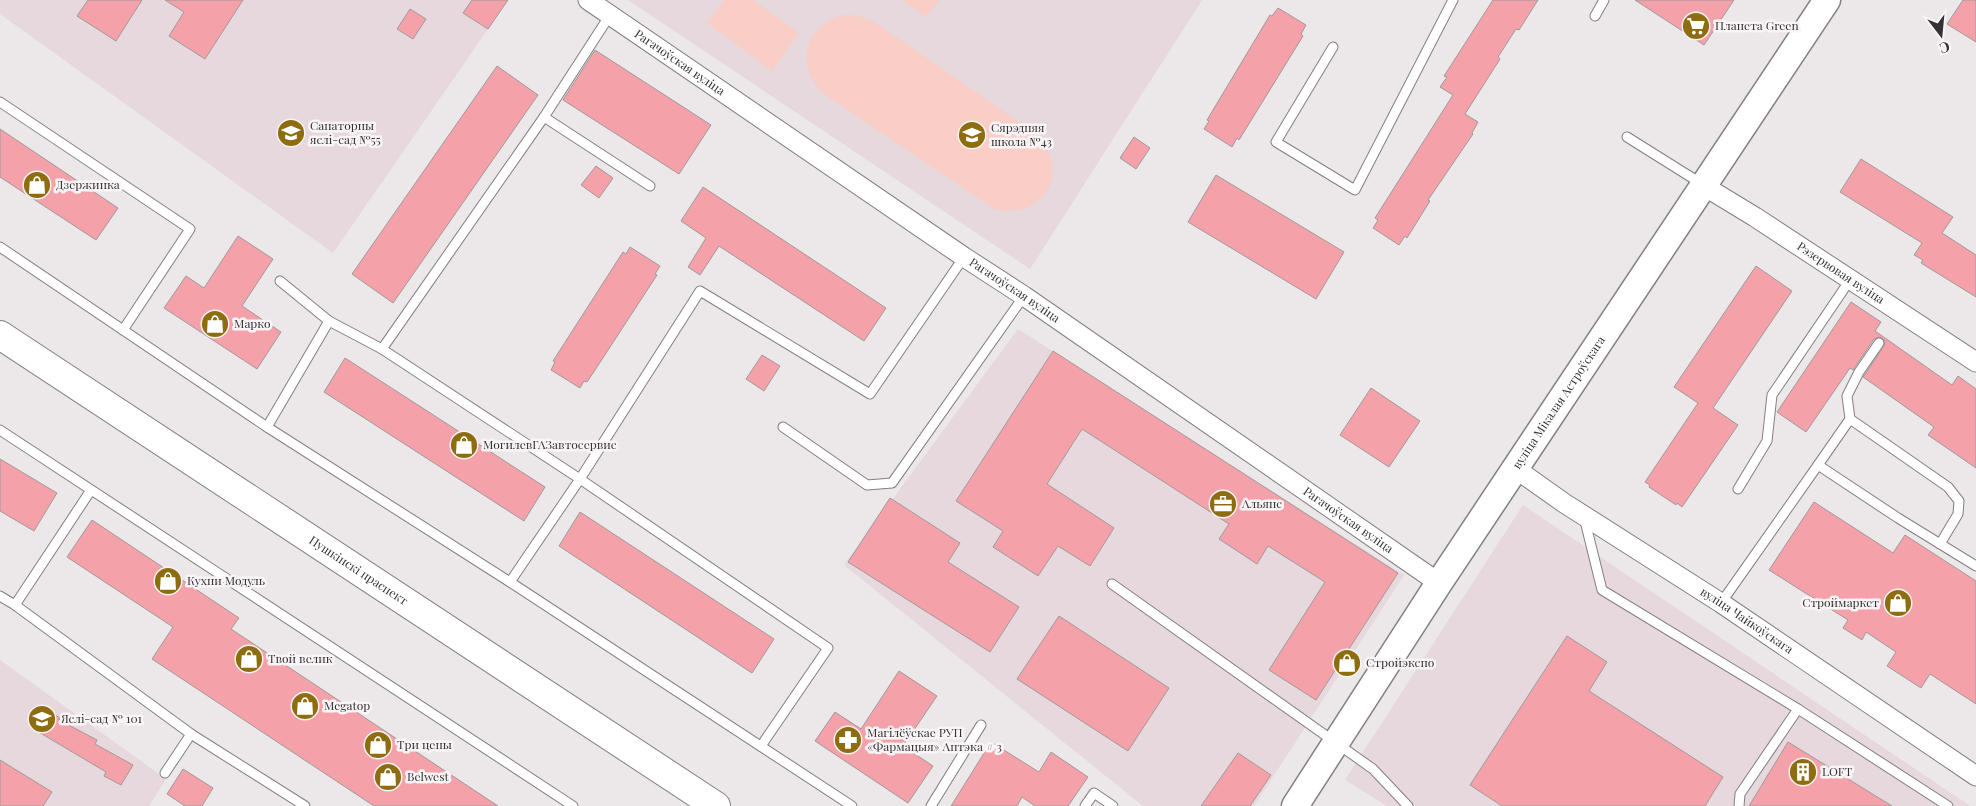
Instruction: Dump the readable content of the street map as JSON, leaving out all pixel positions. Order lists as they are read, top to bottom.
{
  "streets": {
    "main road": ["вуліца Мікалая Астроўскага", "Пушкінскі праспект"],
    "street": ["Рагачоўская вуліца", "Рэзервовая вуліца", "вуліца Чайкоўскага"]
  },
  "crossings": [
    ["Рагачоўская вуліца", "вуліца Мікалая Астроўскага"],
    ["Рэзервовая вуліца", "вуліца Мікалая Астроўскага"],
    ["вуліца Мікалая Астроўскага", "вуліца Чайкоўскага"]
  ],
  "places": {
    "supermarket": ["Планета Green"],
    "school or university": ["Санаторны яслі-сад №55", "Сярэдняя школа №43", "Яслі-сад № 101"],
    "shop": [
      "Дзержинка",
      "Марко",
      "МогилевГАЗавтосервис",
      "Кухни Модуль",
      "Строймаркет",
      "Твой велик",
      "Стройэкспо",
      "Megatop",
      "Три цены",
      "Belwest"
    ],
    "office": ["Альянс"],
    "pharmacy": ["Магілёўскае РУП «Фармацыя» Аптэка # 3"],
    "building": ["LOFT"]
  },
  "north": "bottom"
}
